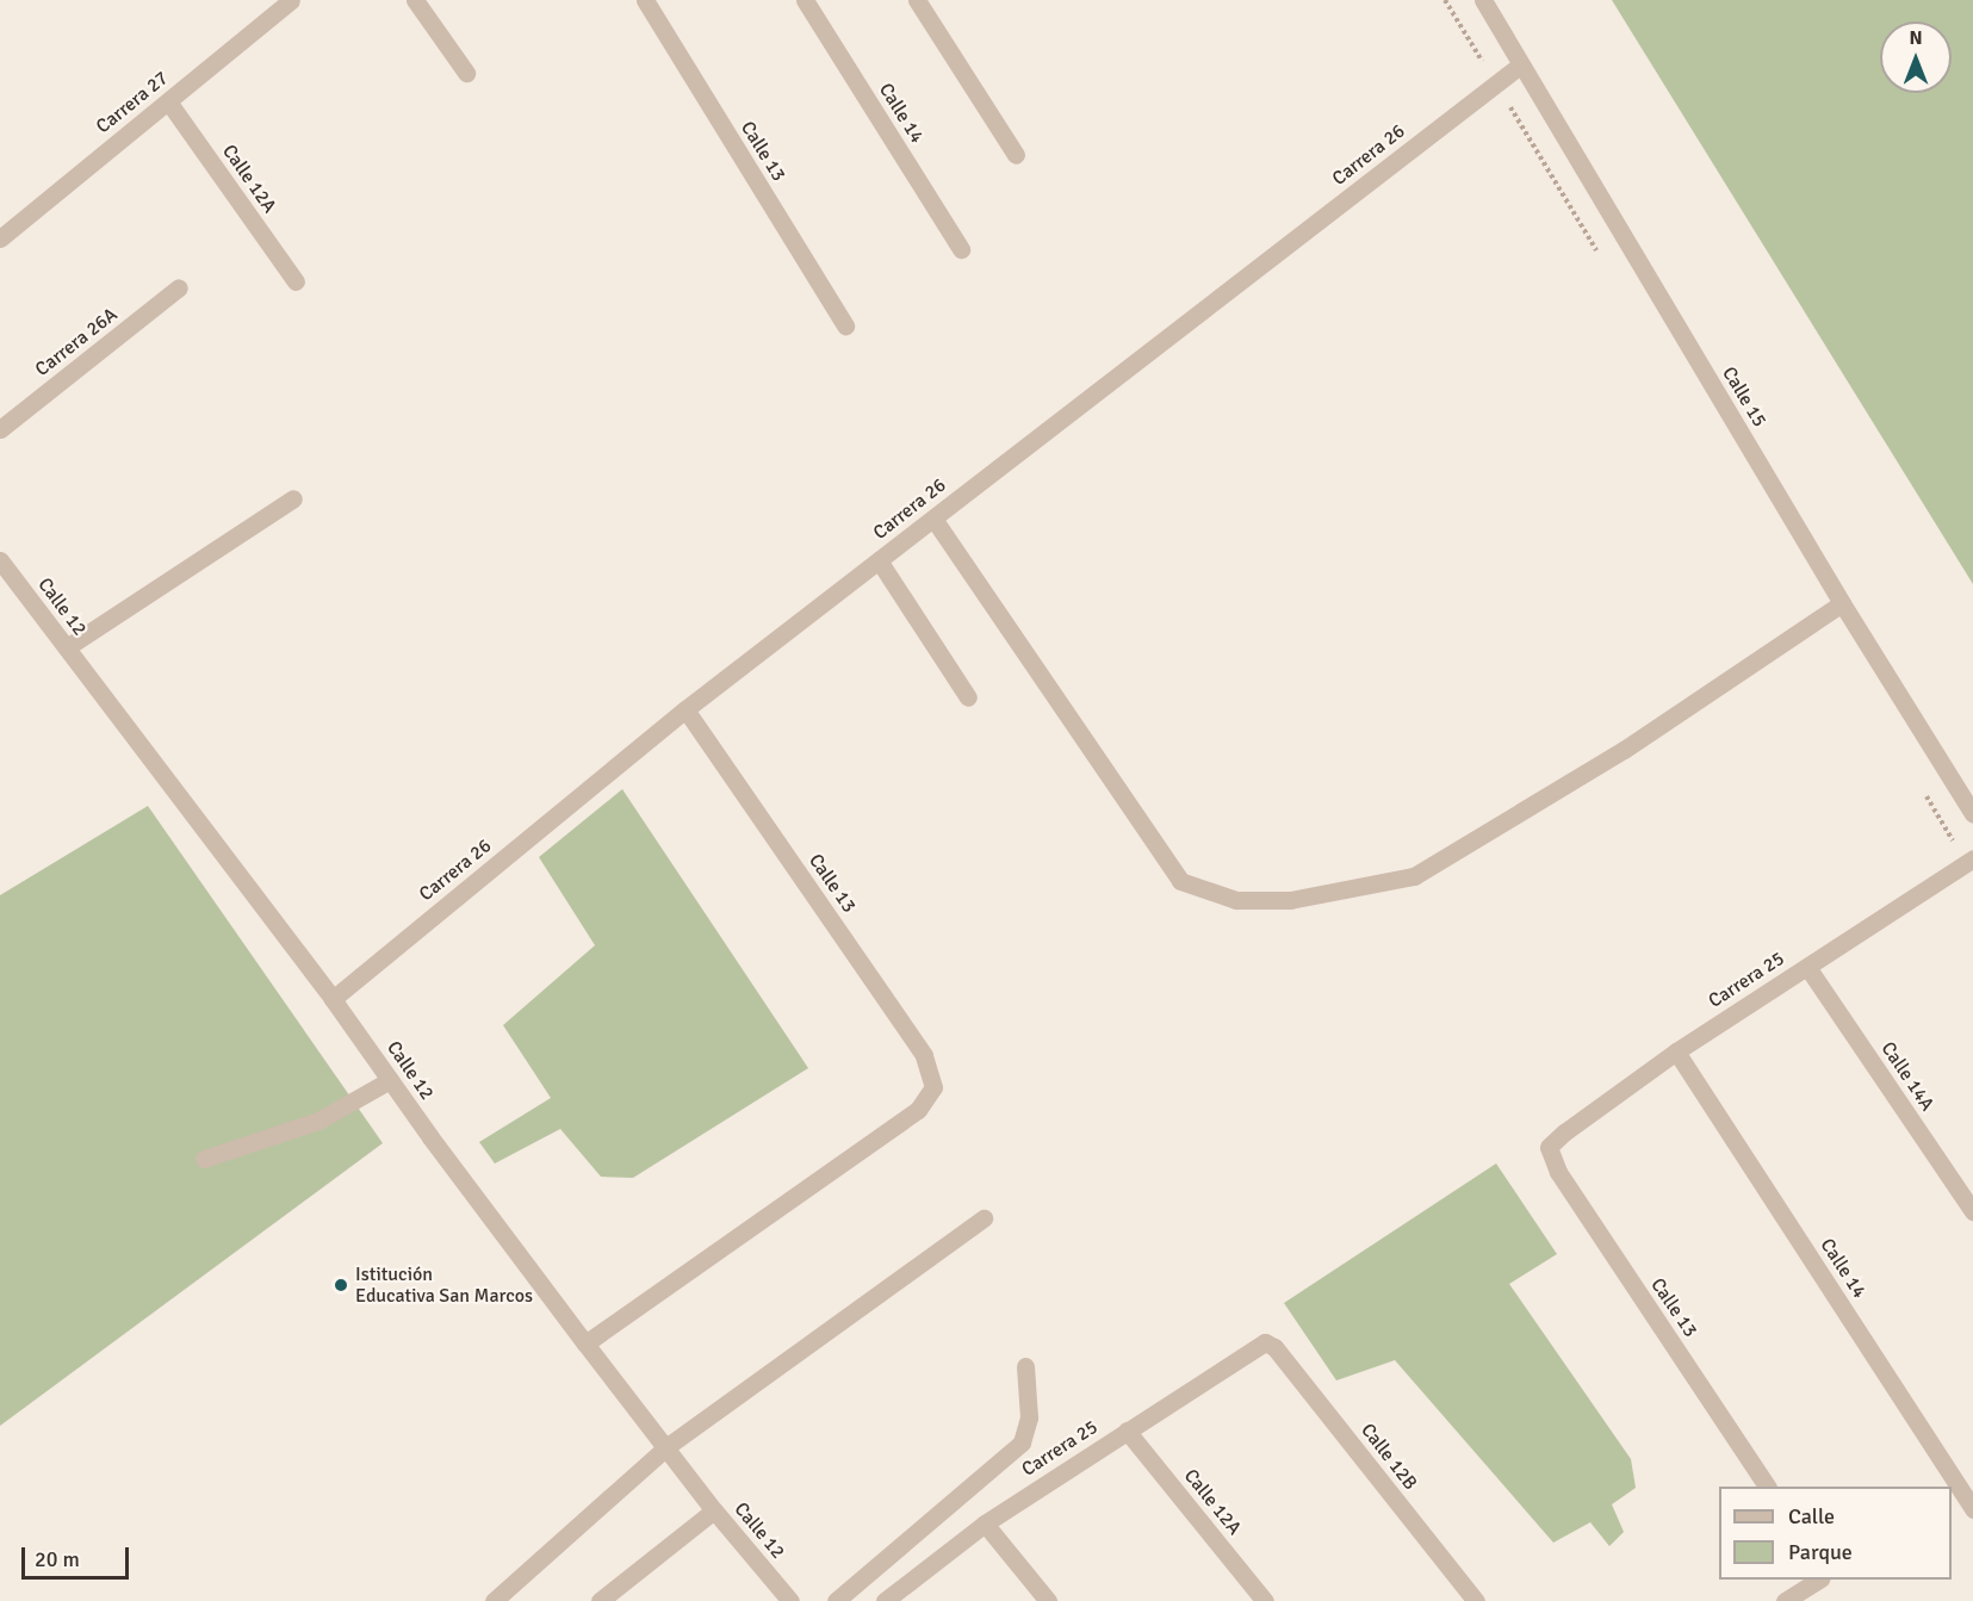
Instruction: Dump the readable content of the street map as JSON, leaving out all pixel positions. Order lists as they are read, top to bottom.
{
  "streets": {
    "street": [
      "Carrera 27",
      "Calle 14",
      "Calle 13",
      "Carrera 26",
      "Calle 12A",
      "Carrera 26A",
      "Calle 15",
      "Calle 12",
      "Carrera 25",
      "Calle 14A",
      "Calle 12B"
    ]
  },
  "crossings": [
    ["Carrera 27", "Calle 12A"],
    ["Calle 14", "Carrera 25"],
    ["Calle 13", "Carrera 26"],
    ["Calle 13", "Calle 12"],
    ["Calle 13", "Carrera 25"],
    ["Carrera 26", "Calle 15"],
    ["Carrera 26", "Calle 12"],
    ["Calle 12A", "Carrera 25"],
    ["Carrera 25", "Calle 14A"],
    ["Carrera 25", "Calle 12B"]
  ],
  "places": ["Istitución Educativa San Marcos"],
  "legend": ["Calle", "Parque"],
  "scale_bar": "20 m",
  "north": "top"
}
